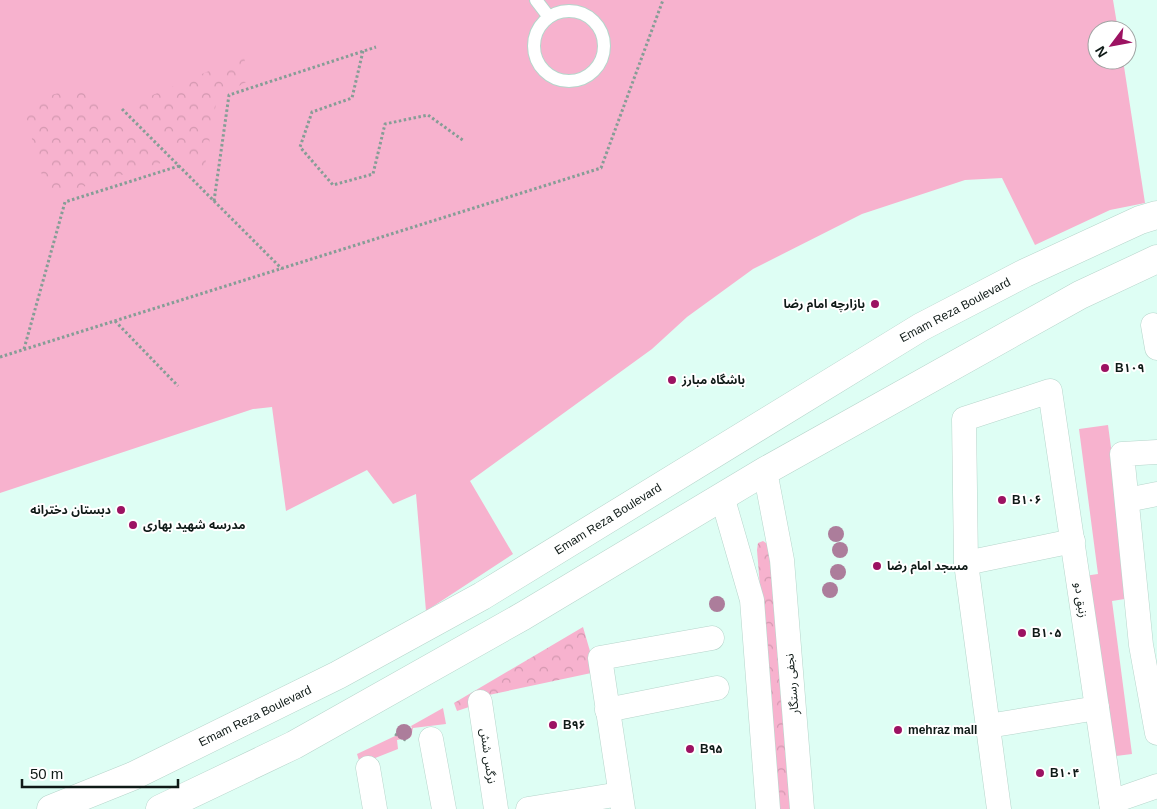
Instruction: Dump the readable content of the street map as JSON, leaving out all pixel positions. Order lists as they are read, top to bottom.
{
  "streets": {
    "street": [
      "Emam Reza Boulevard",
      "زنبق دو",
      "نجفی رستگار",
      "نرگس شش"
    ]
  },
  "places": [
    "بازارچه امام رضا",
    "B۱۰۹",
    "باشگاه مبارز",
    "B۱۰۶",
    "دبستان دخترانه",
    "مدرسه شهید بهاری",
    "مسجد امام رضا",
    "B۱۰۵",
    "B۹۶",
    "mehraz mall",
    "B۹۵",
    "B۱۰۴"
  ],
  "scale_bar": "50 m",
  "north": "bottom left"
}
